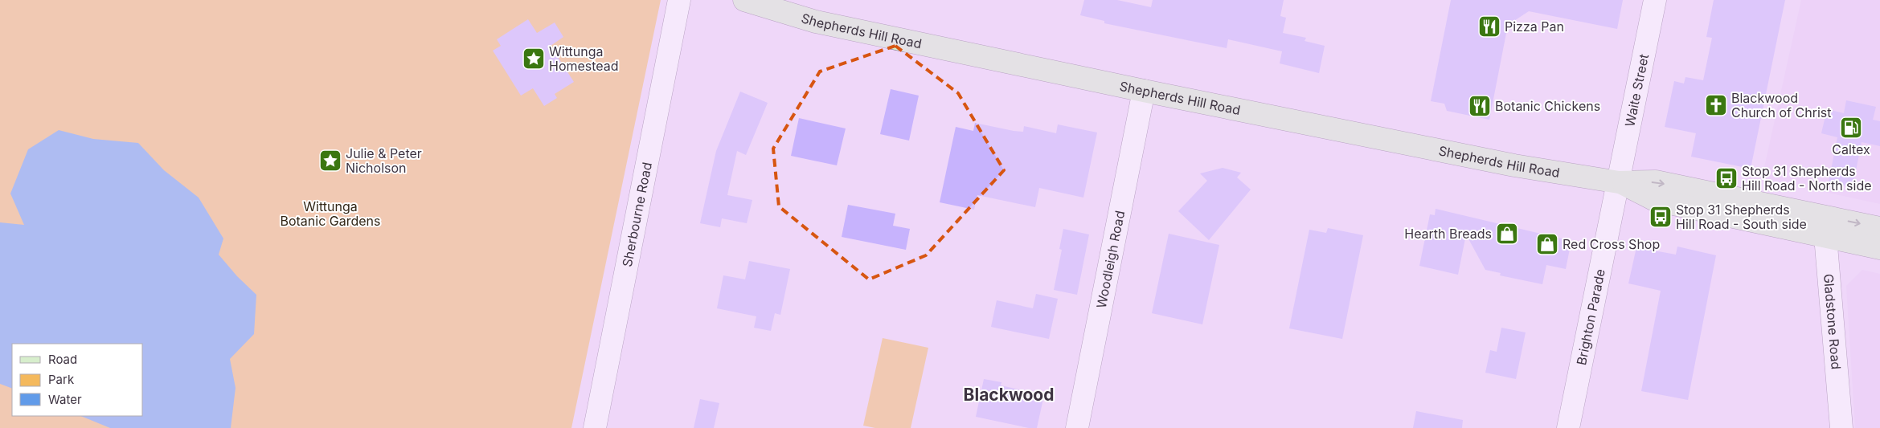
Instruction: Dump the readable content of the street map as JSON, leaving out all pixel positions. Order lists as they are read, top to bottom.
{
  "streets": {
    "main road": ["Shepherds Hill Road"],
    "street": [
      "Waite Street",
      "Sherbourne Road",
      "Woodleigh Road",
      "Brighton Parade",
      "Gladstone Road"
    ]
  },
  "crossings": [
    ["Shepherds Hill Road", "Waite Street"],
    ["Shepherds Hill Road", "Woodleigh Road"],
    ["Shepherds Hill Road", "Brighton Parade"],
    ["Shepherds Hill Road", "Gladstone Road"],
    ["Waite Street", "Brighton Parade"]
  ],
  "districts": ["Blackwood"],
  "parks": ["Wittunga Botanic Gardens"],
  "places": {
    "restaurant": ["Pizza Pan", "Botanic Chickens"],
    "place": ["Wittunga Homestead", "Julie & Peter Nicholson"],
    "church": ["Blackwood Church of Christ"],
    "fuel station": ["Caltex"],
    "bus stop": ["Stop 31 Shepherds Hill Road - North side", "Stop 31 Shepherds Hill Road - South side"],
    "shop": ["Hearth Breads", "Red Cross Shop"]
  },
  "legend": ["Road", "Park", "Water"]
}
